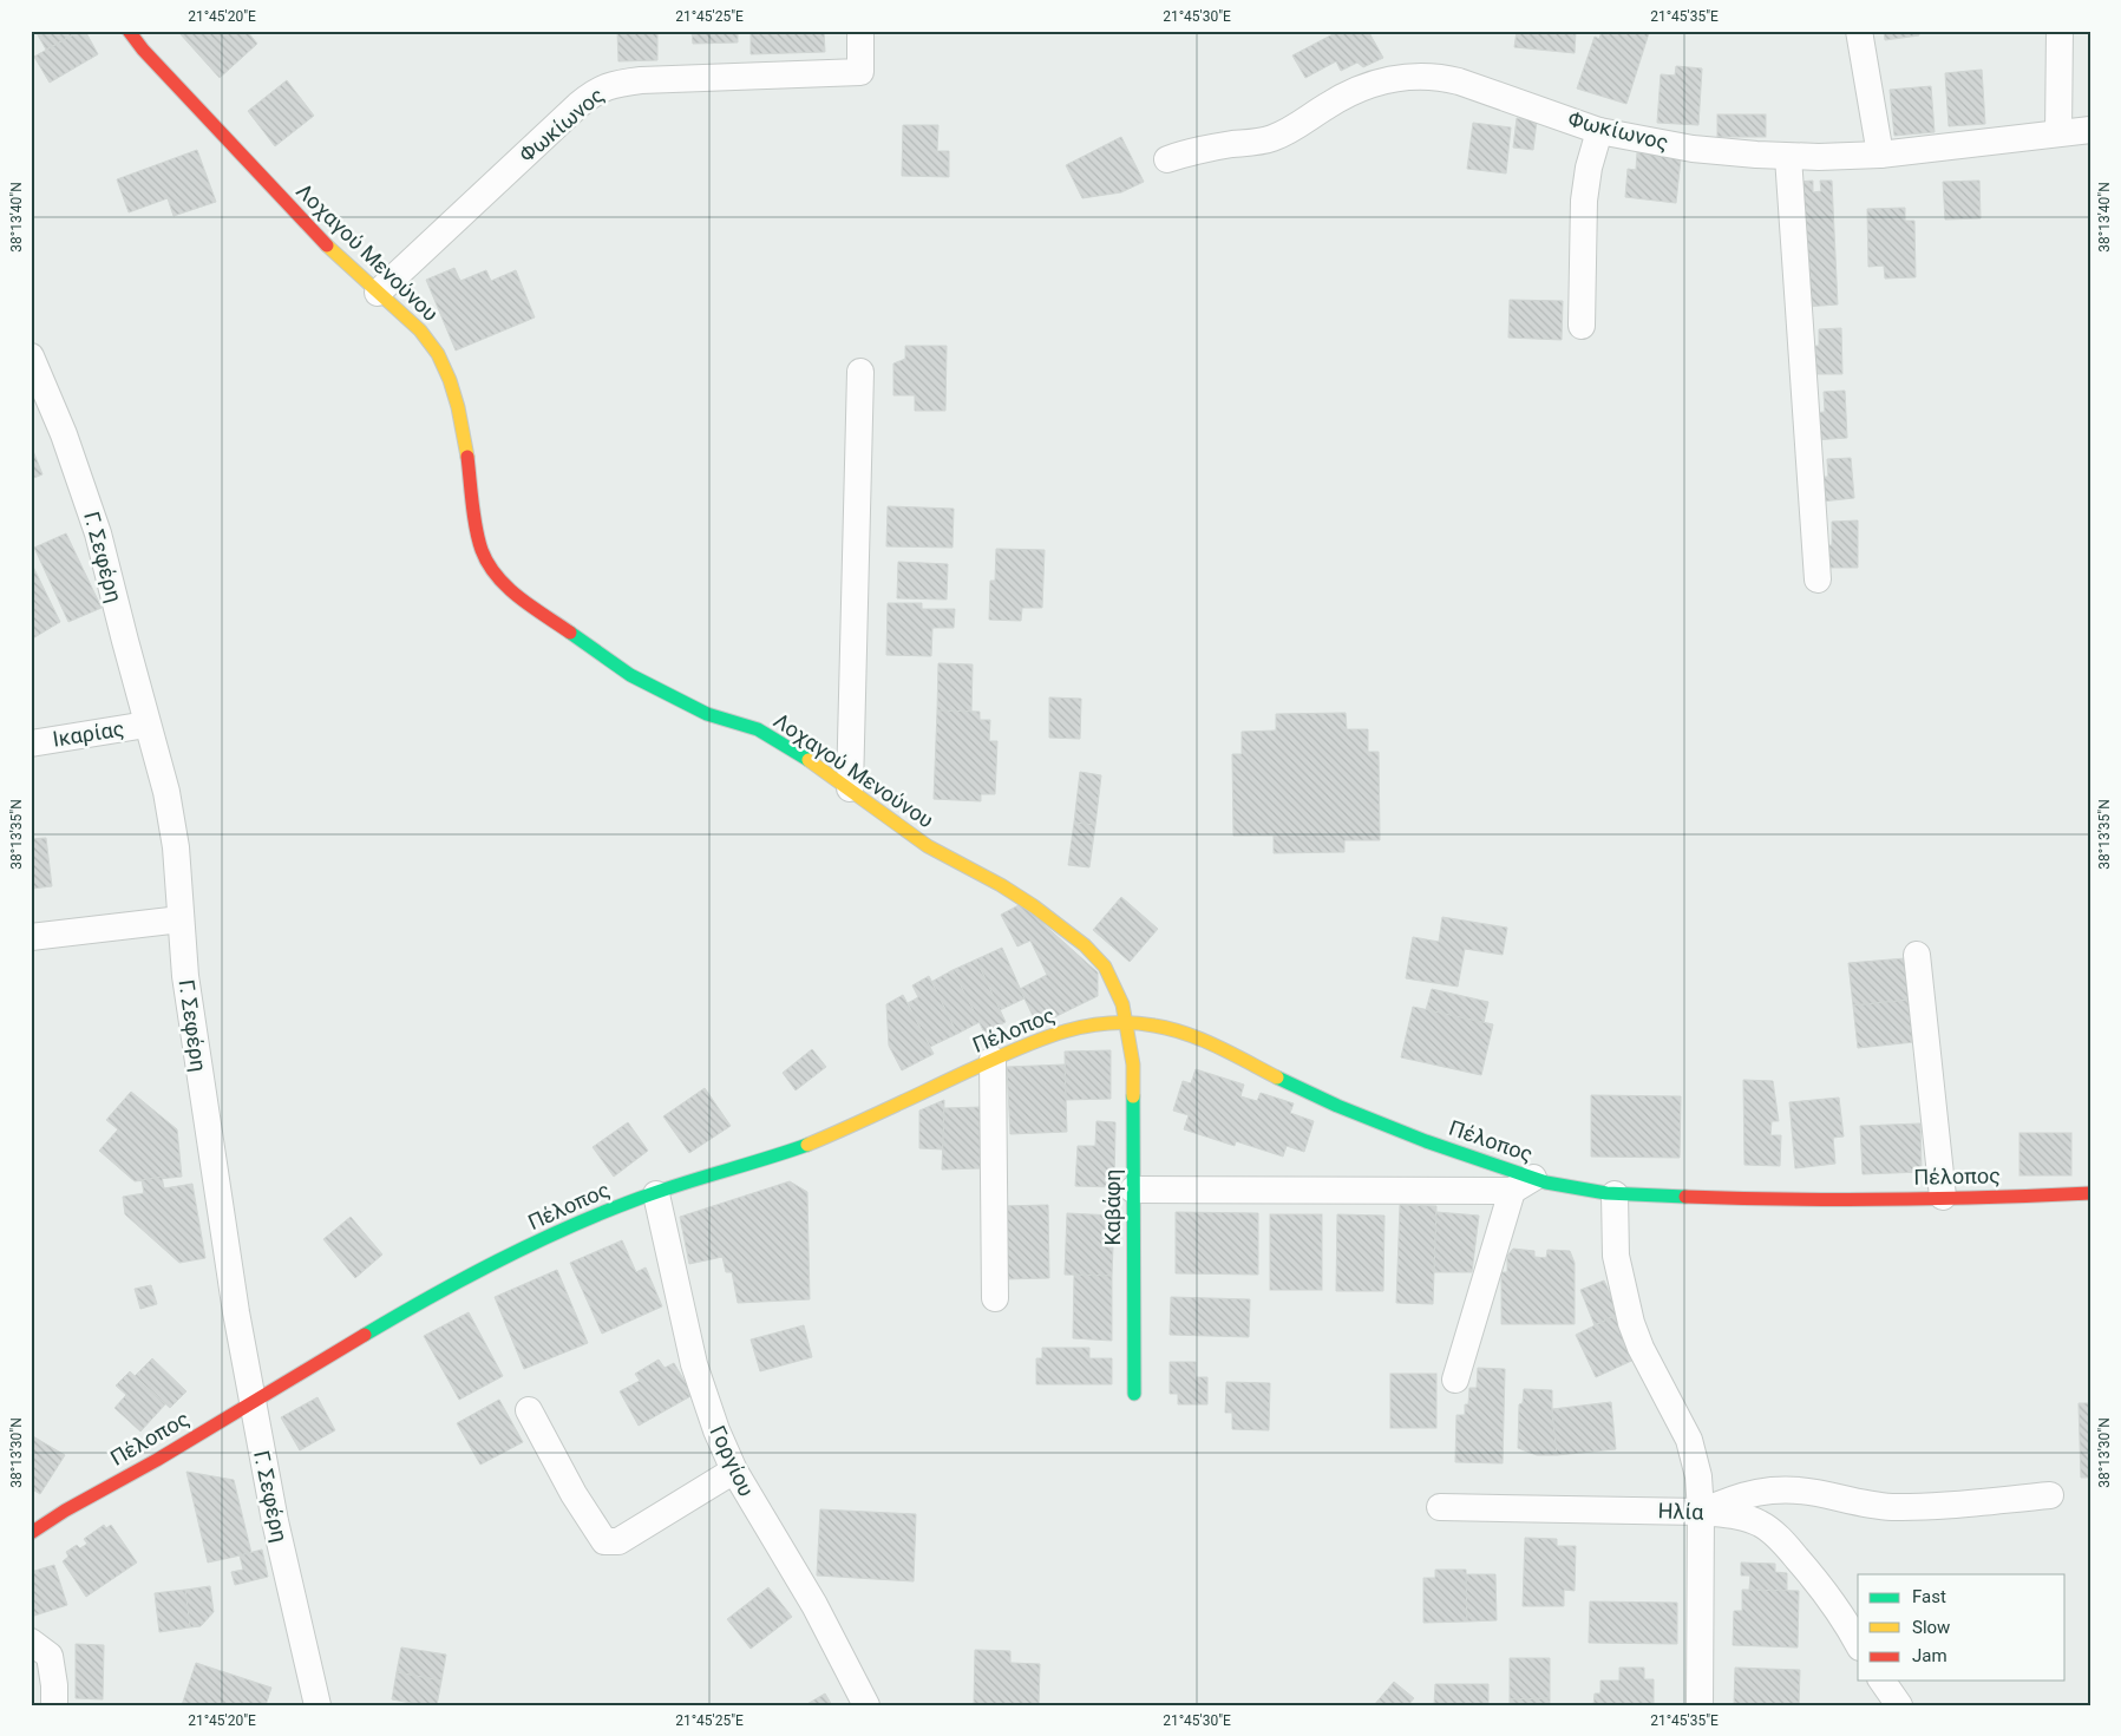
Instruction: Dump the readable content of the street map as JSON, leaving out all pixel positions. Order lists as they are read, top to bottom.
{
  "streets": {
    "street": [
      "Φωκίωνος",
      "Λοχαγού Μενούνου",
      "Γ. Σεφέρη",
      "Ικαρίας",
      "Πέλοπος",
      "Καβάφη",
      "Γοργίου",
      "Ηλία"
    ]
  },
  "crossings": [
    ["Φωκίωνος", "Λοχαγού Μενούνου"],
    ["Λοχαγού Μενούνου", "Πέλοπος"],
    ["Λοχαγού Μενούνου", "Καβάφη"],
    ["Γ. Σεφέρη", "Ικαρίας"],
    ["Γ. Σεφέρη", "Πέλοπος"],
    ["Πέλοπος", "Καβάφη"],
    ["Πέλοπος", "Γοργίου"]
  ],
  "legend": ["Fast", "Slow", "Jam"],
  "coordinates": [
    "21°45'20\"E",
    "21°45'25\"E",
    "21°45'30\"E",
    "21°45'35\"E",
    "38°13'40\"N",
    "38°13'35\"N",
    "38°13'30\"N"
  ]
}
